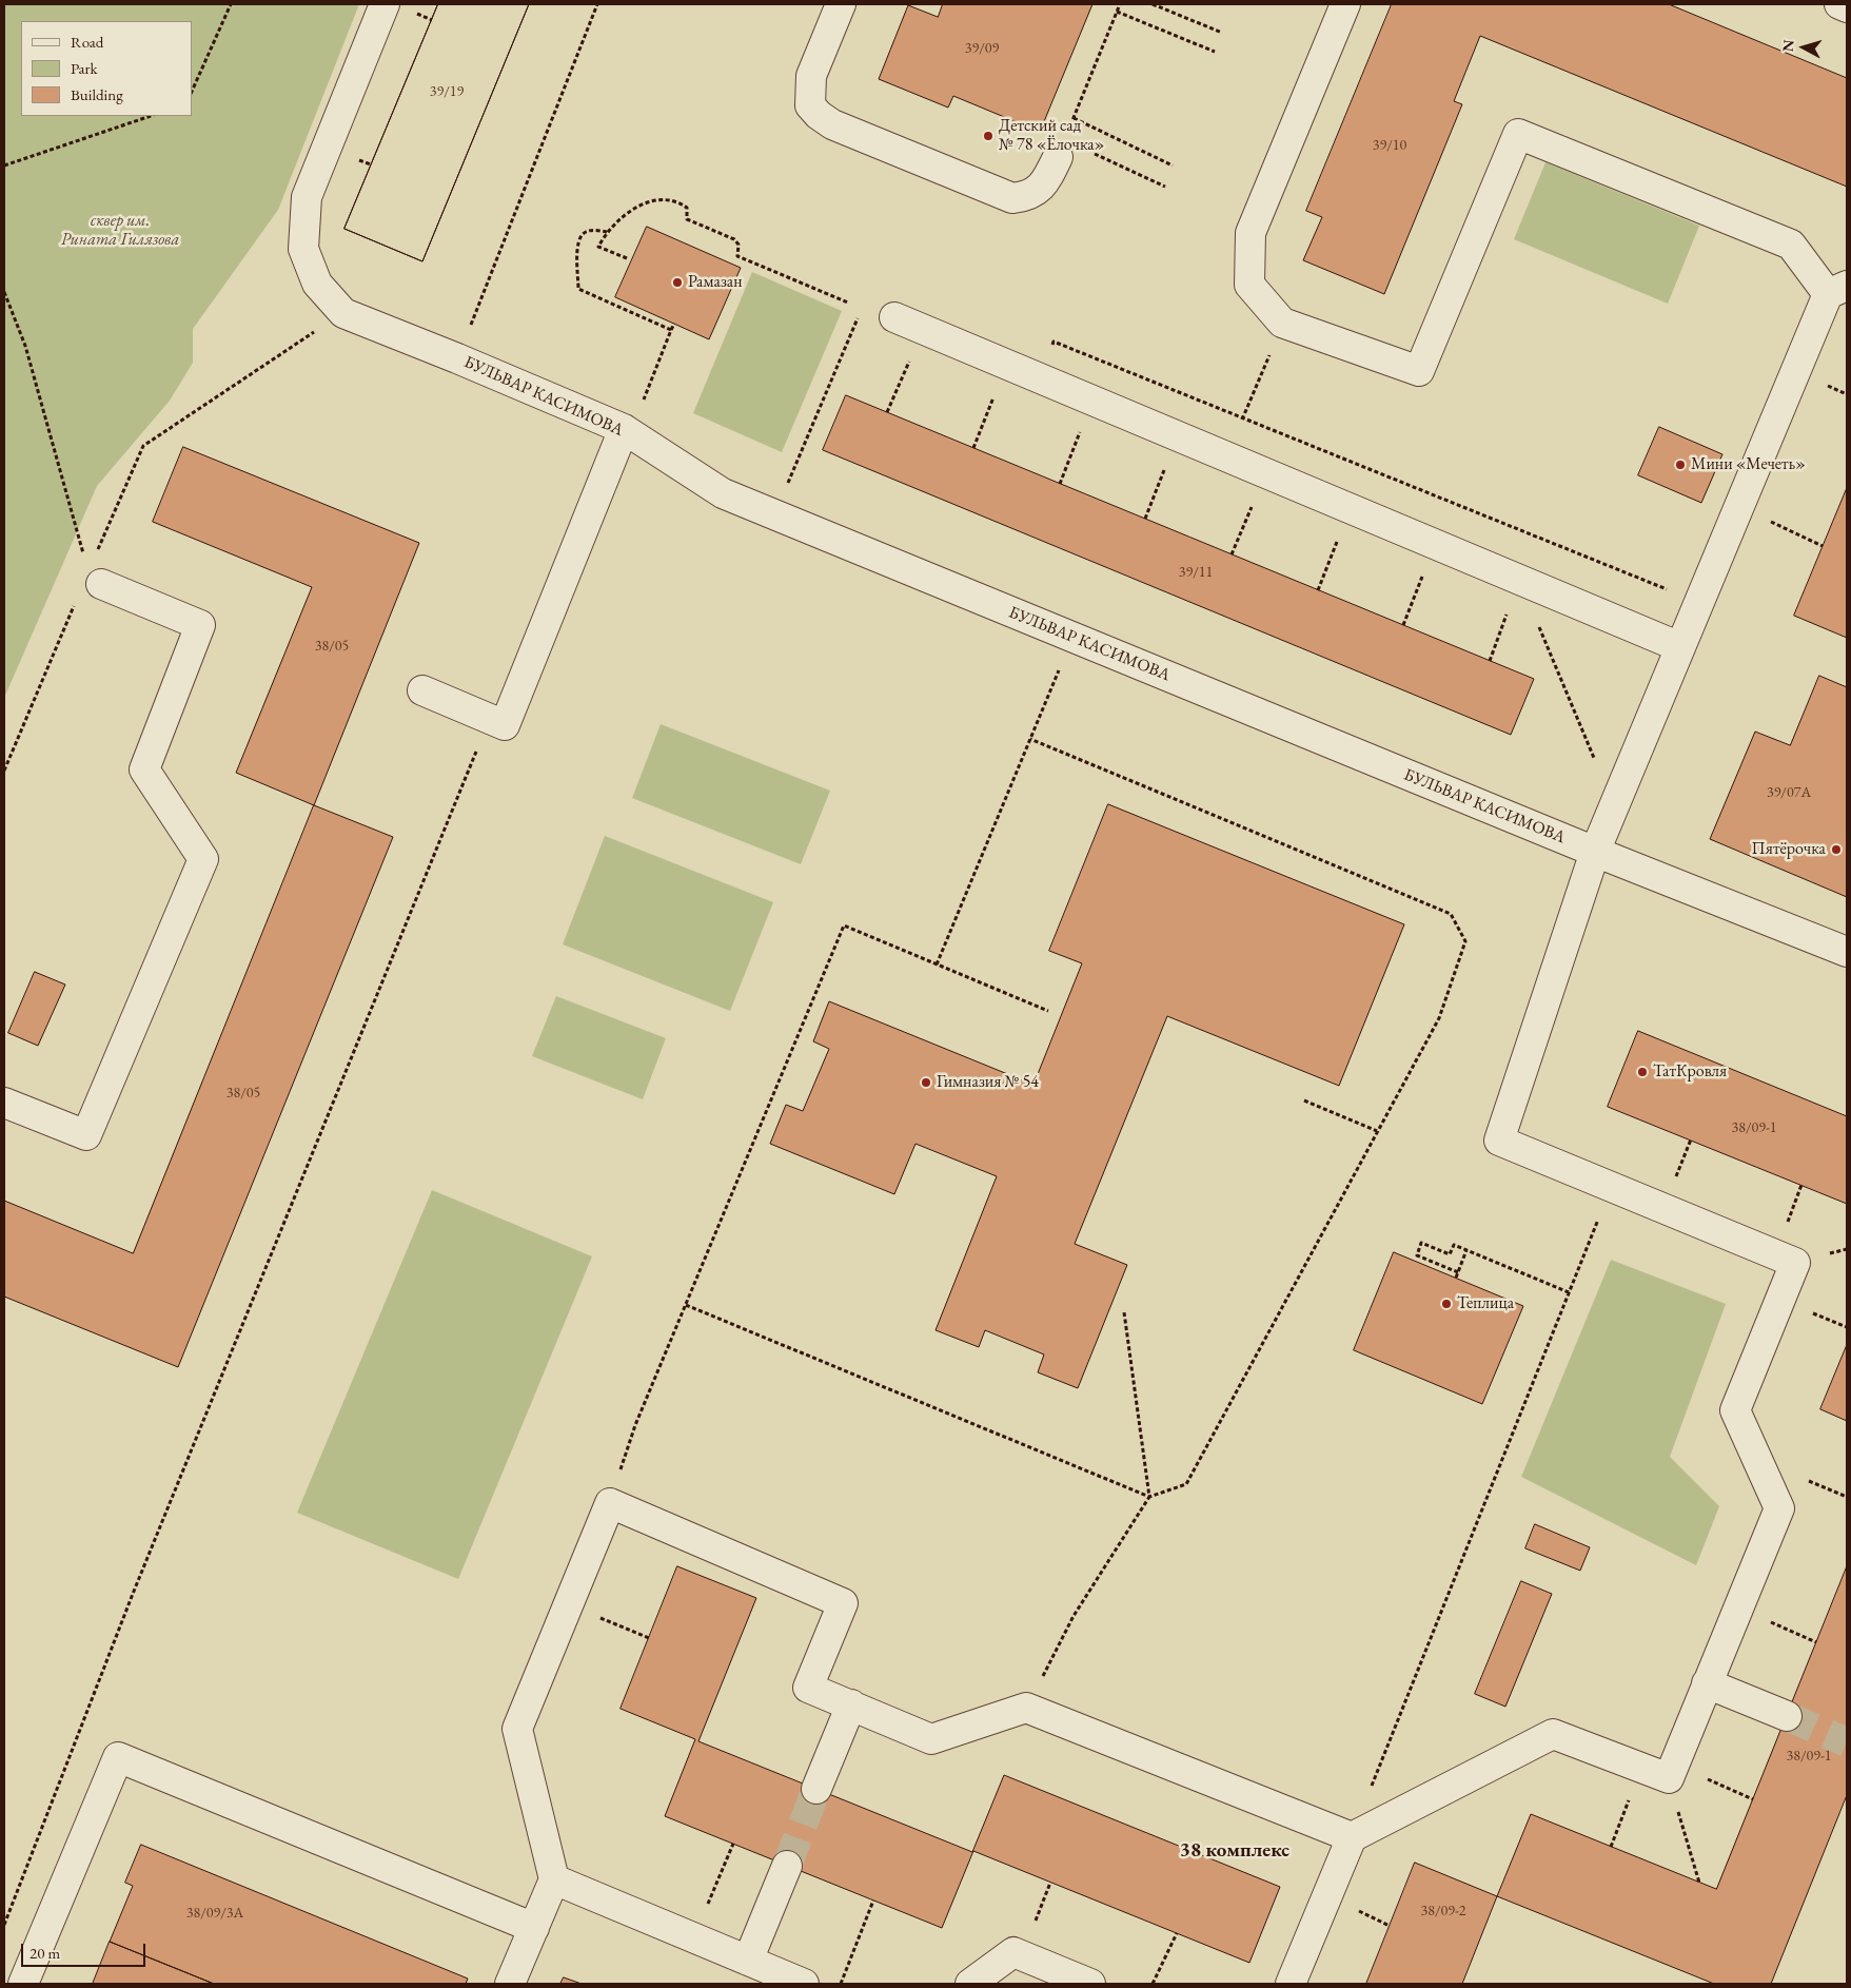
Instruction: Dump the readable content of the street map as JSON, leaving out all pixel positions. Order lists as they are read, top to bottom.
{
  "streets": {
    "street": ["БУЛЬВАР КАСИМОВА"]
  },
  "districts": ["38 комплекс"],
  "parks": ["сквер им. Рината Гилязова"],
  "places": [
    "Детский сад № 78 «Ёлочка»",
    "Рамазан",
    "Мини «Мечеть»",
    "Пятёрочка",
    "ТатКровля",
    "Гимназия № 54",
    "Теплица"
  ],
  "house_numbers": [
    "39/09",
    "39/19",
    "39/10",
    "39/11",
    "38/05",
    "39/07А",
    "38/05",
    "38/09-1",
    "38/09-1",
    "38/09-2",
    "38/09/3А"
  ],
  "legend": ["Road", "Park", "Building"],
  "scale_bar": "20 m",
  "north": "left"
}
